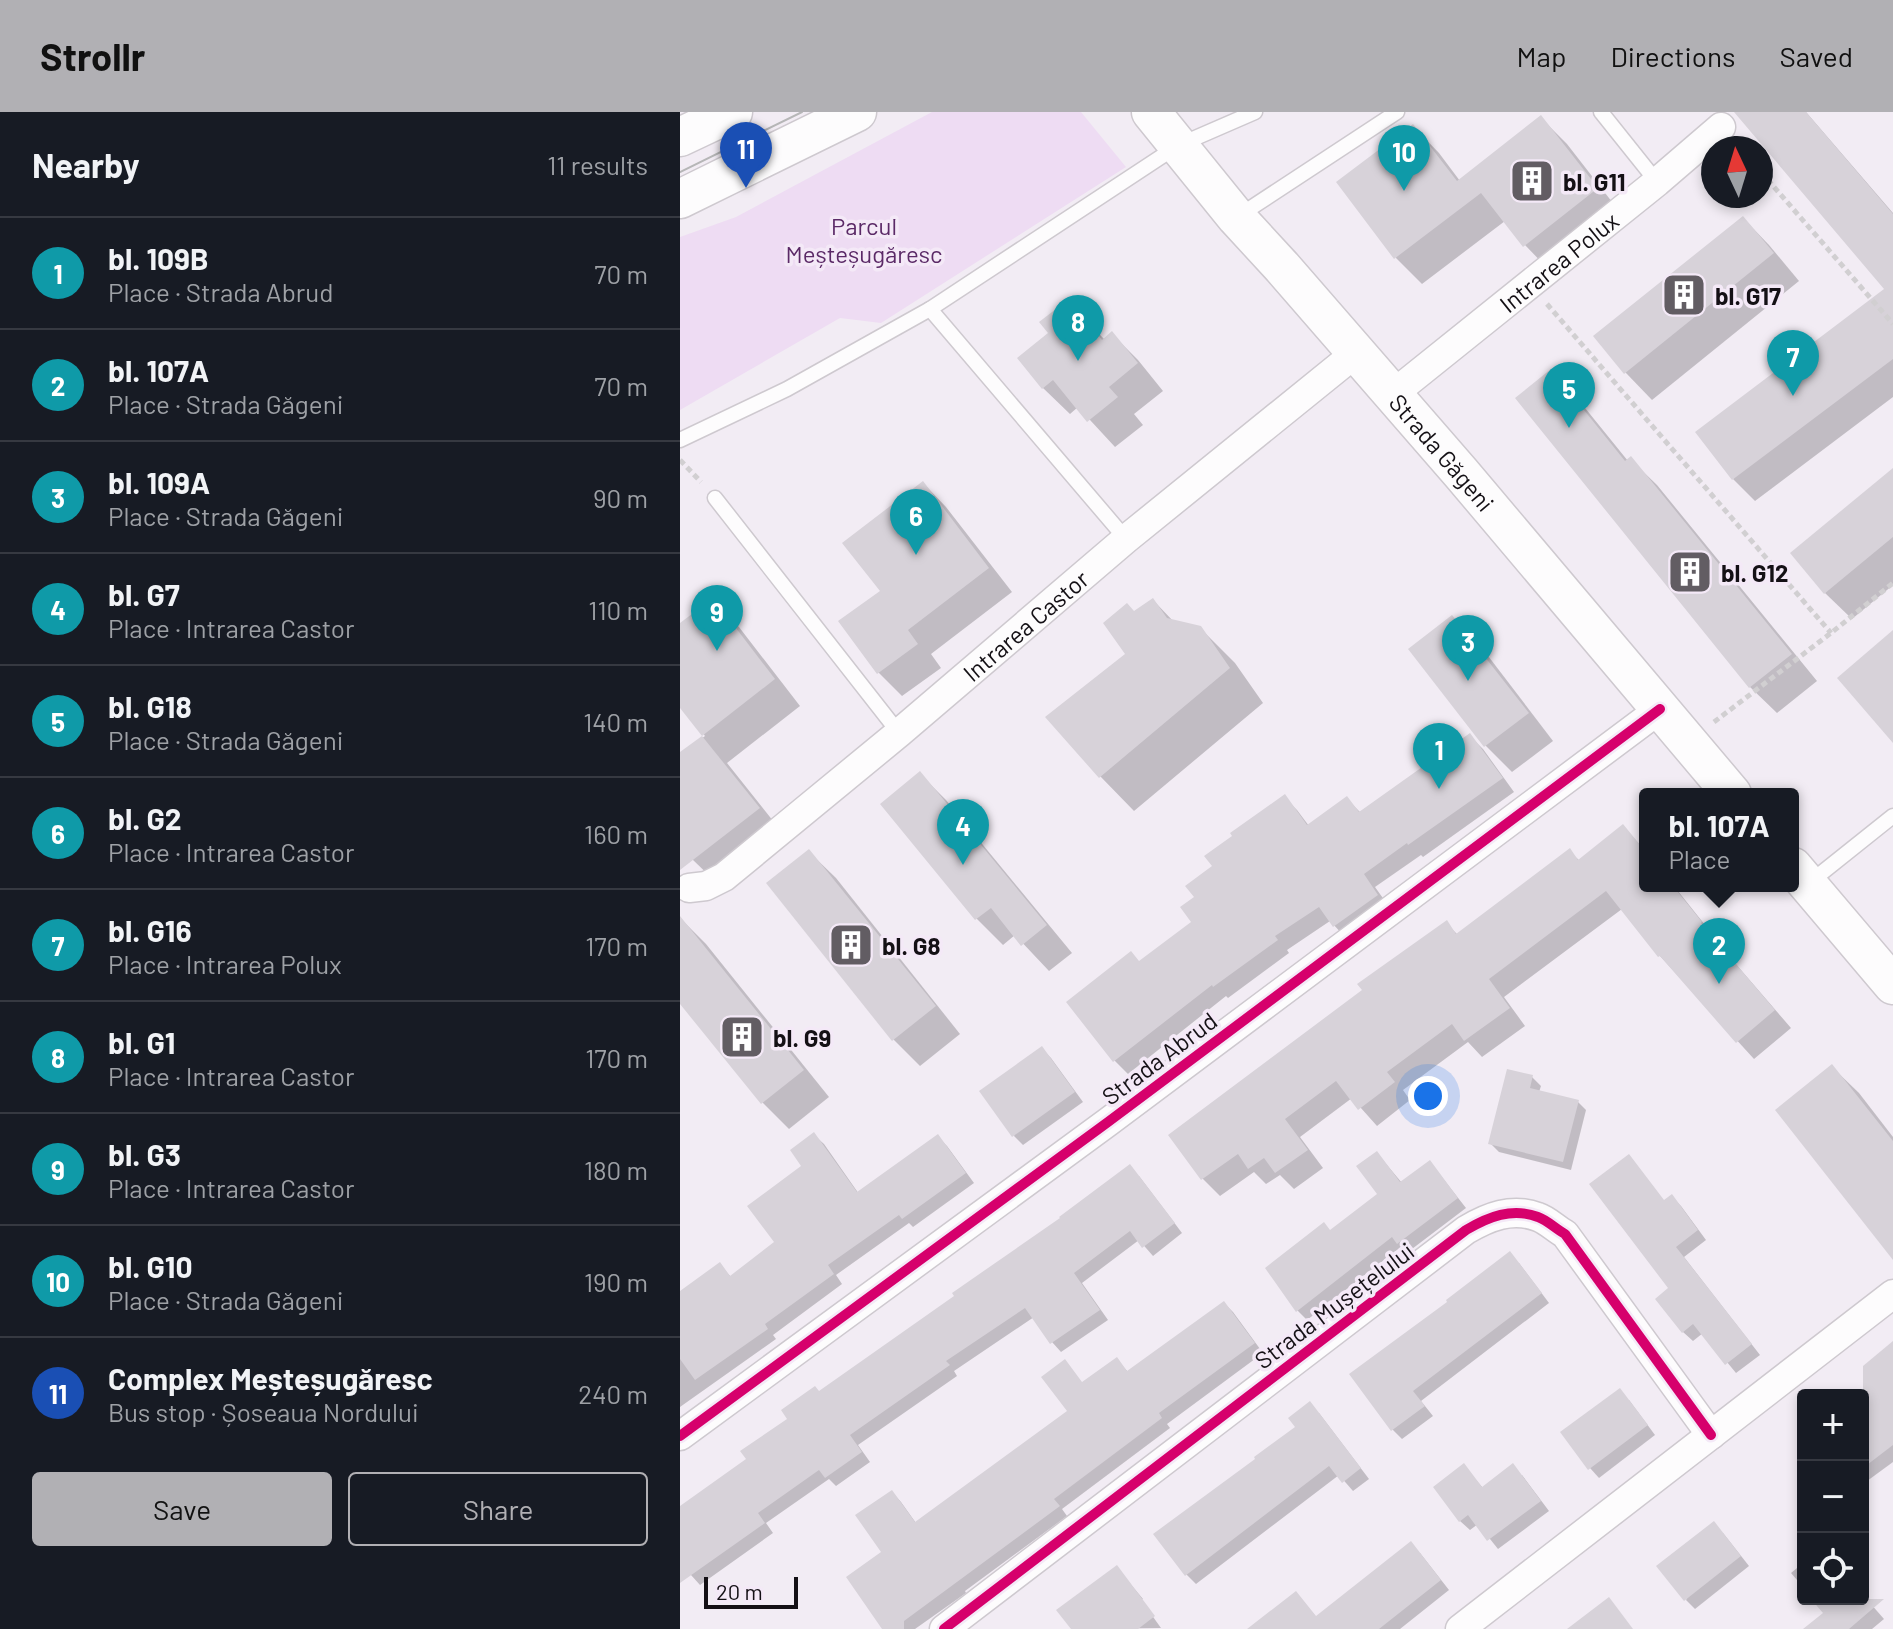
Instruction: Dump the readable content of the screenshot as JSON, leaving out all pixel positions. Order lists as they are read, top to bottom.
{
  "streets": {
    "main road": ["Strada Găgeni"],
    "street": [
      "Intrarea Polux",
      "Intrarea Castor",
      "Strada Abrud",
      "Strada Mușețelului"
    ]
  },
  "crossings": [
    ["Intrarea Polux", "Strada Găgeni"],
    ["Strada Găgeni", "Intrarea Castor"],
    ["Strada Găgeni", "Strada Abrud"]
  ],
  "parks": ["Parcul Meșteșugăresc"],
  "places": {
    "building": [
      "bl. G11",
      "bl. G17",
      "bl. G12",
      "bl. G8",
      "bl. G9"
    ]
  },
  "scale_bar": "20 m",
  "north": "top",
  "page": {
    "header": "Strollr",
    "nav": ["Map", "Directions", "Saved"],
    "heading": ["Nearby", "11 results"],
    "pins": [
      "11",
      "10",
      "8",
      "7",
      "5",
      "6",
      "9",
      "3",
      "1",
      "4",
      "2"
    ],
    "list": [
      {
        "mark": "1",
        "name": "bl. 109B",
        "note": "Place · Strada Abrud",
        "value": "70 m"
      },
      {
        "mark": "2",
        "name": "bl. 107A",
        "note": "Place · Strada Găgeni",
        "value": "70 m"
      },
      {
        "mark": "3",
        "name": "bl. 109A",
        "note": "Place · Strada Găgeni",
        "value": "90 m"
      },
      {
        "mark": "4",
        "name": "bl. G7",
        "note": "Place · Intrarea Castor",
        "value": "110 m"
      },
      {
        "mark": "5",
        "name": "bl. G18",
        "note": "Place · Strada Găgeni",
        "value": "140 m"
      },
      {
        "mark": "6",
        "name": "bl. G2",
        "note": "Place · Intrarea Castor",
        "value": "160 m"
      },
      {
        "mark": "7",
        "name": "bl. G16",
        "note": "Place · Intrarea Polux",
        "value": "170 m"
      },
      {
        "mark": "8",
        "name": "bl. G1",
        "note": "Place · Intrarea Castor",
        "value": "170 m"
      },
      {
        "mark": "9",
        "name": "bl. G3",
        "note": "Place · Intrarea Castor",
        "value": "180 m"
      },
      {
        "mark": "10",
        "name": "bl. G10",
        "note": "Place · Strada Găgeni",
        "value": "190 m"
      },
      {
        "mark": "11",
        "name": "Complex Meșteșugăresc",
        "note": "Bus stop · Șoseaua Nordului",
        "value": "240 m"
      }
    ],
    "popup": ["bl. 107A", "Place"],
    "map_buttons": ["+", "−"],
    "buttons": ["Save", "Share"],
    "scale": "20 m"
  }
}
